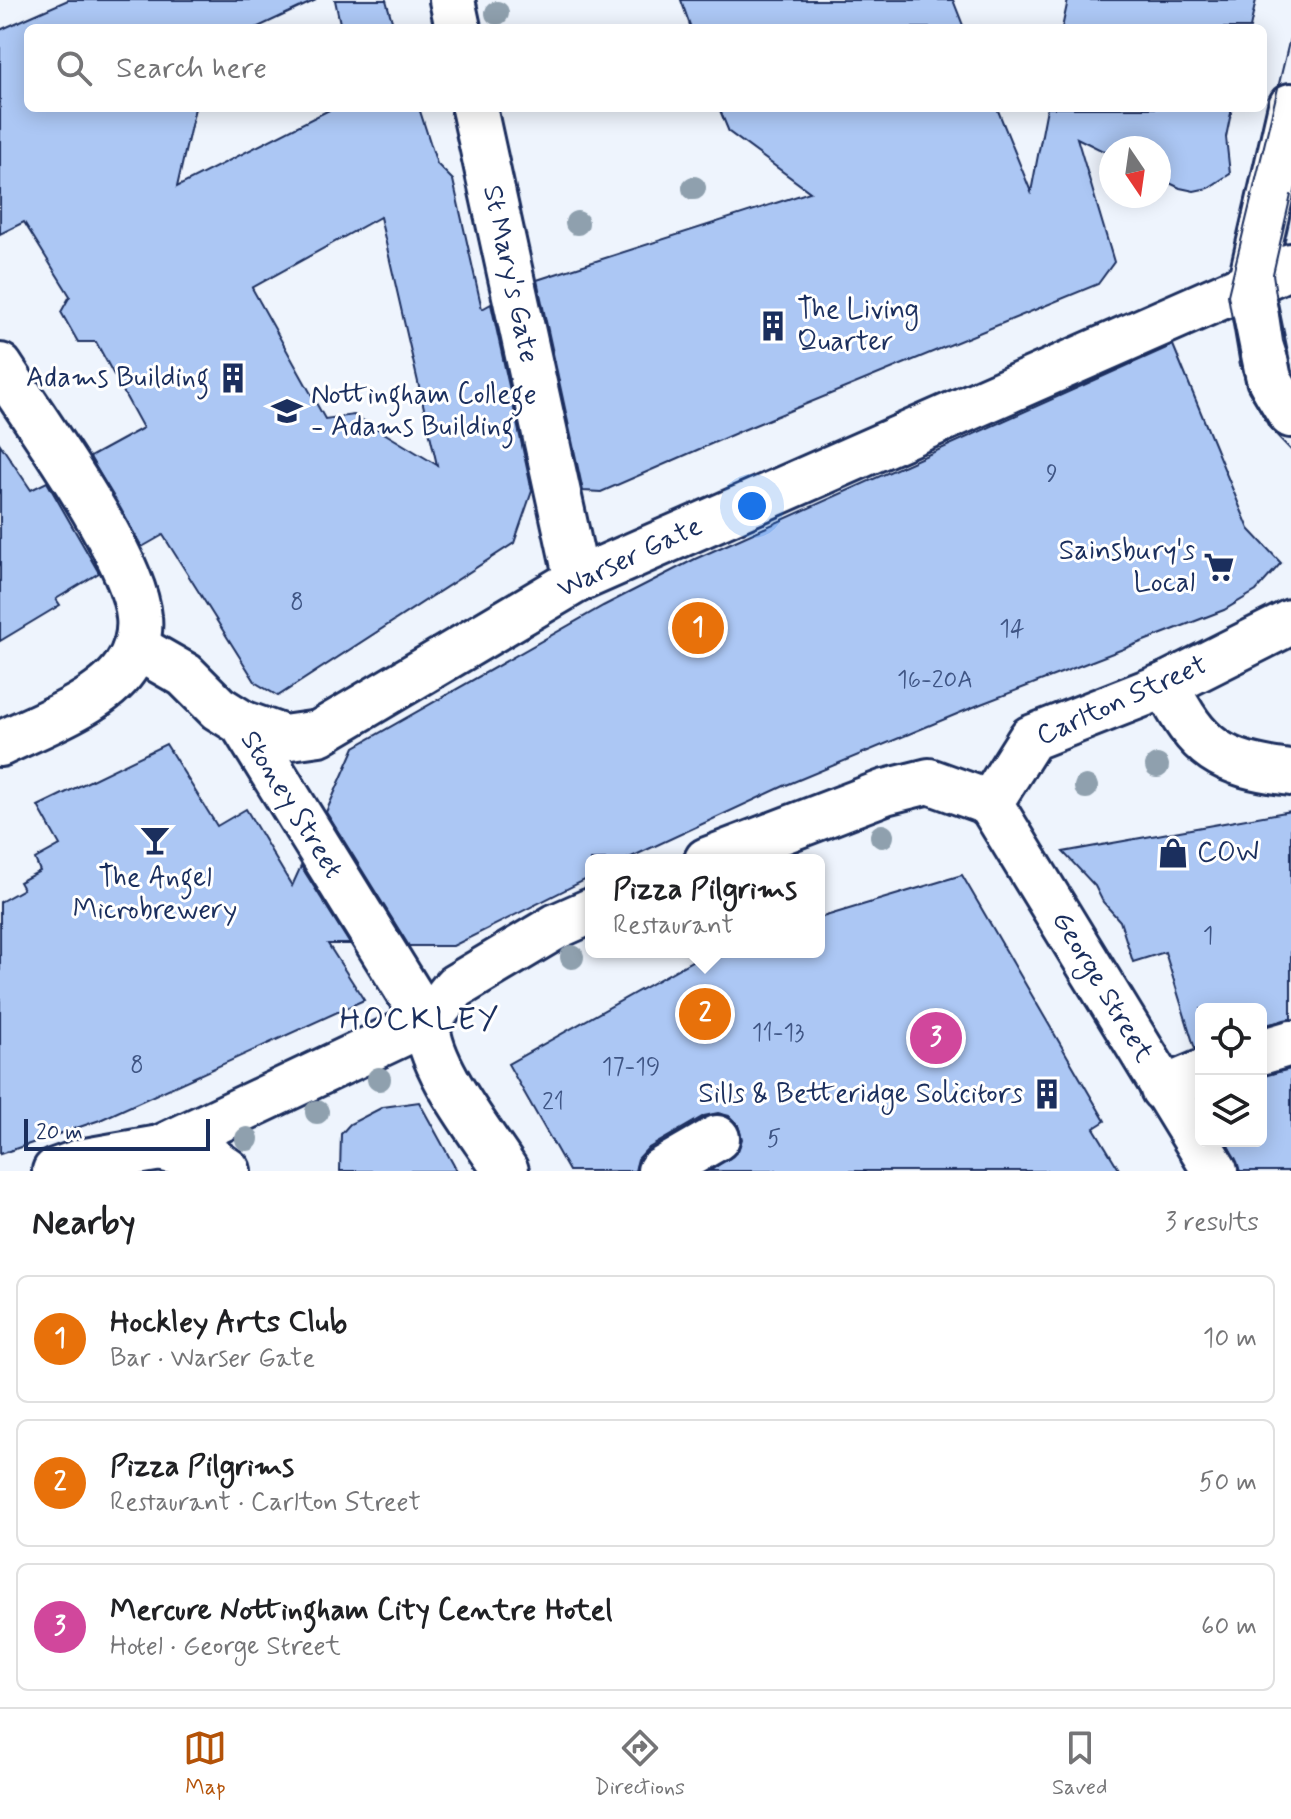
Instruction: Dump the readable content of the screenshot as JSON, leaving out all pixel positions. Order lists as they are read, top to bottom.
{
  "streets": {
    "street": [
      "St Mary's Gate",
      "Warser Gate",
      "Carlton Street",
      "Stoney Street",
      "George Street"
    ]
  },
  "crossings": [
    ["St Mary's Gate", "Warser Gate"],
    ["Warser Gate", "Stoney Street"],
    ["Carlton Street", "George Street"]
  ],
  "districts": ["HOCKLEY"],
  "places": {
    "building": ["The Living Quarter", "Adams Building", "Sills & Betteridge Solicitors"],
    "school or university": ["Nottingham College - Adams Building"],
    "supermarket": ["Sainsbury's Local"],
    "bar": ["The Angel Microbrewery"],
    "shop": ["COW"]
  },
  "house_numbers": [
    "9",
    "8",
    "14",
    "16-20A",
    "1",
    "11-13",
    "8",
    "17-19",
    "21",
    "5"
  ],
  "scale_bar": "20 m",
  "north": "bottom",
  "page": {
    "search": "Search here",
    "pins": ["1", "2", "3"],
    "popup": ["Pizza Pilgrims", "Restaurant"],
    "scale": "20 m",
    "heading": ["Nearby", "3 results"],
    "list": [
      {
        "mark": "1",
        "name": "Hockley Arts Club",
        "note": "Bar · Warser Gate",
        "value": "10 m"
      },
      {
        "mark": "2",
        "name": "Pizza Pilgrims",
        "note": "Restaurant · Carlton Street",
        "value": "50 m"
      },
      {
        "mark": "3",
        "name": "Mercure Nottingham City Centre Hotel",
        "note": "Hotel · George Street",
        "value": "60 m"
      }
    ],
    "nav": ["Map", "Directions", "Saved"]
  }
}
